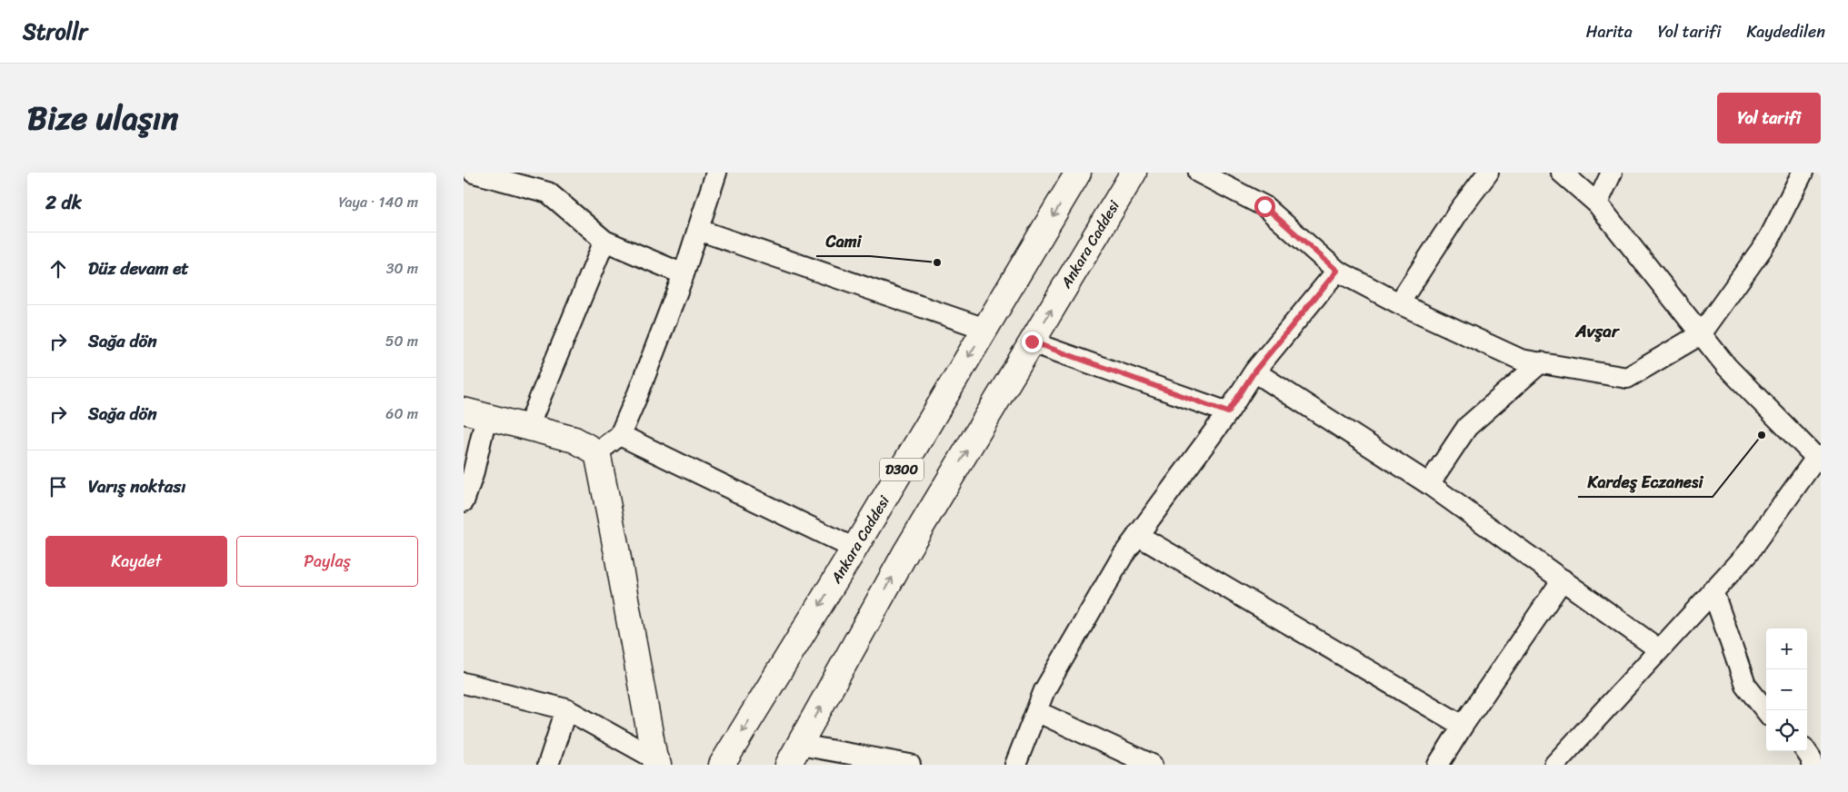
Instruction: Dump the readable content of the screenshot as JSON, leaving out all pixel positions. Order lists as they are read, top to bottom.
{
  "streets": {
    "main road": ["Ankara Caddesi", "D300"]
  },
  "districts": ["Avşar"],
  "places": ["Cami", "Kardeş Eczanesi"],
  "page": {
    "header": "Strollr",
    "nav": ["Harita", "Yol tarifi", "Kaydedilen"],
    "title": "Bize ulaşın",
    "buttons": [
      "Yol tarifi",
      ["Kaydet", "Paylaş"]
    ],
    "heading": ["2 dk", "Yaya · 140 m"],
    "list": [
      ["Düz devam et", "30 m"],
      ["Sağa dön", "50 m"],
      ["Sağa dön", "60 m"],
      "Varış noktası"
    ],
    "map_buttons": ["+", "−"]
  }
}
